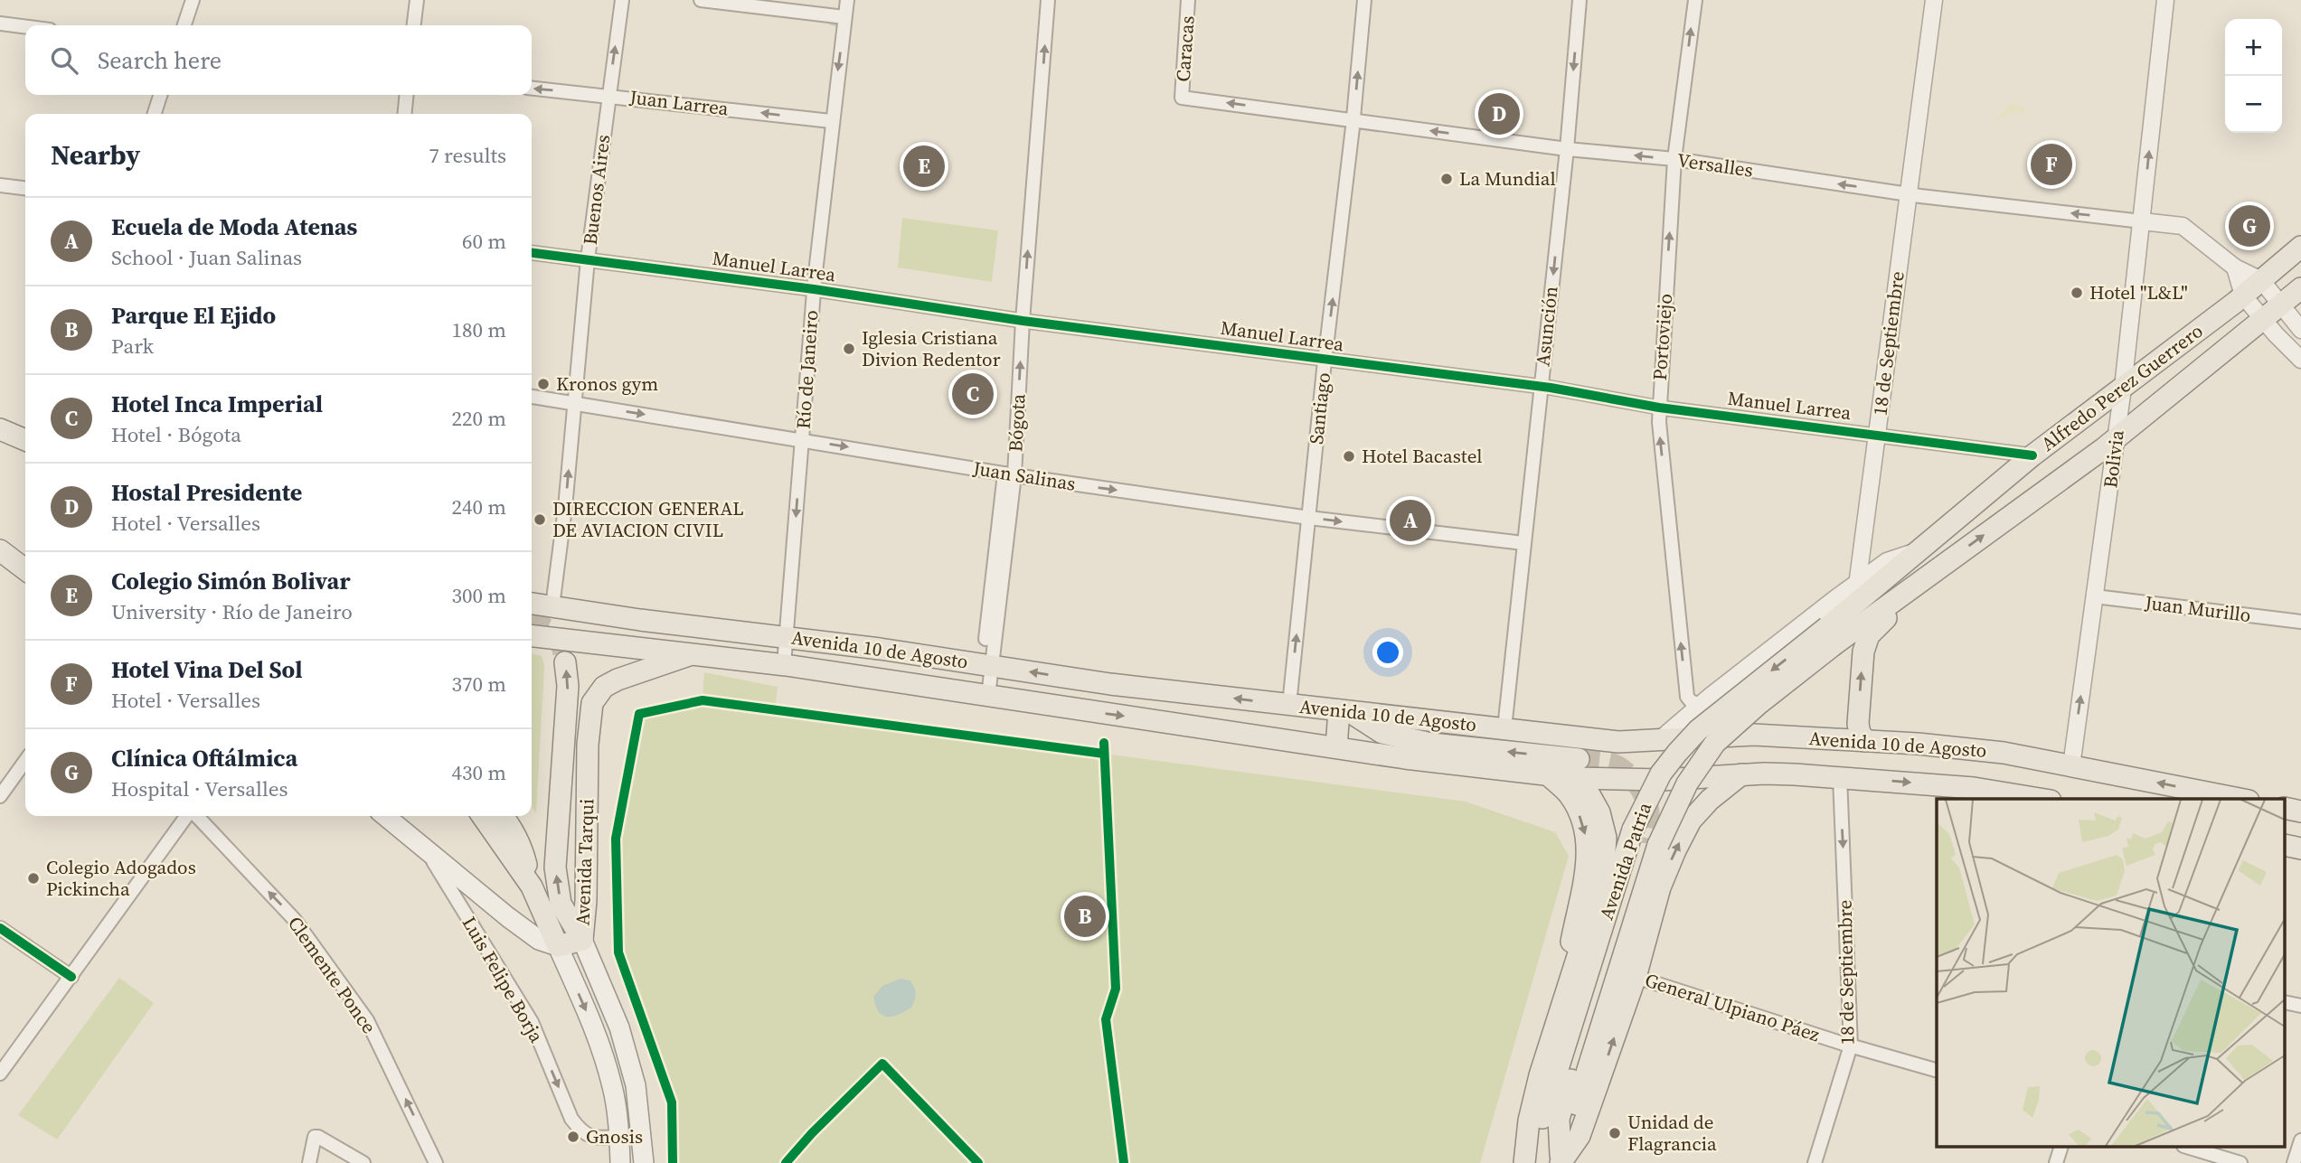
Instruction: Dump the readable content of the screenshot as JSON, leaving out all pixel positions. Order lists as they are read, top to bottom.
{
  "streets": {
    "main road": [
      "Alfredo Perez Guerrero",
      "Avenida 10 de Agosto",
      "Avenida Patria",
      "Avenida Tarqui",
      "Luis Felipe Borja"
    ],
    "street": [
      "Caracas",
      "Juan Larrea",
      "Versalles",
      "Buenos Aires",
      "Manuel Larrea",
      "Asunción",
      "Portoviejo",
      "18 de Septiembre",
      "Río de Janeiro",
      "Santiago",
      "Bógota",
      "Bolivia",
      "Juan Salinas",
      "Juan Murillo",
      "Clemente Ponce",
      "General Ulpiano Páez"
    ]
  },
  "crossings": [
    ["Caracas", "Versalles"],
    ["Juan Larrea", "Buenos Aires"],
    ["Juan Larrea", "Río de Janeiro"],
    ["Versalles", "Asunción"],
    ["Versalles", "Portoviejo"],
    ["Versalles", "18 de Septiembre"],
    ["Versalles", "Alfredo Perez Guerrero"],
    ["Versalles", "Santiago"],
    ["Versalles", "Bolivia"],
    ["Buenos Aires", "Manuel Larrea"],
    ["Buenos Aires", "Juan Salinas"],
    ["Buenos Aires", "Avenida 10 de Agosto"],
    ["Manuel Larrea", "Asunción"],
    ["Manuel Larrea", "Portoviejo"],
    ["Manuel Larrea", "18 de Septiembre"],
    ["Manuel Larrea", "Río de Janeiro"],
    ["Manuel Larrea", "Alfredo Perez Guerrero"],
    ["Manuel Larrea", "Santiago"],
    ["Manuel Larrea", "Bógota"],
    ["Asunción", "Juan Salinas"],
    ["Asunción", "Avenida 10 de Agosto"],
    ["18 de Septiembre", "Alfredo Perez Guerrero"],
    ["18 de Septiembre", "Avenida 10 de Agosto"],
    ["18 de Septiembre", "General Ulpiano Páez"],
    ["Río de Janeiro", "Juan Salinas"],
    ["Río de Janeiro", "Avenida 10 de Agosto"],
    ["Alfredo Perez Guerrero", "Bolivia"],
    ["Alfredo Perez Guerrero", "Avenida Patria"],
    ["Santiago", "Juan Salinas"],
    ["Santiago", "Avenida 10 de Agosto"],
    ["Bógota", "Juan Salinas"],
    ["Bógota", "Avenida 10 de Agosto"],
    ["Bolivia", "Juan Murillo"],
    ["Bolivia", "Avenida 10 de Agosto"],
    ["Avenida 10 de Agosto", "Avenida Tarqui"],
    ["Avenida Tarqui", "Luis Felipe Borja"]
  ],
  "one_way": [
    "Versalles",
    "Buenos Aires",
    "Asunción",
    "Portoviejo",
    "Río de Janeiro",
    "Santiago",
    "Bógota",
    "Bolivia",
    "Juan Salinas",
    "Clemente Ponce",
    "Luis Felipe Borja"
  ],
  "places": [
    "La Mundial",
    "Hotel \"L&L\"",
    "Iglesia Cristiana Divion Redentor",
    "Kronos gym",
    "Hotel Bacastel",
    "DIRECCION GENERAL DE AVIACION CIVIL",
    "Colegio Adogados Pickincha",
    "Unidad de Flagrancia",
    "Gnosis"
  ],
  "page": {
    "map_buttons": ["+", "−"],
    "search": "Search here",
    "pins": [
      "D",
      "F",
      "E",
      "G",
      "C",
      "A",
      "B"
    ],
    "heading": ["Nearby", "7 results"],
    "list": [
      {
        "mark": "A",
        "name": "Ecuela de Moda Atenas",
        "note": "School · Juan Salinas",
        "value": "60 m"
      },
      {
        "mark": "B",
        "name": "Parque El Ejido",
        "note": "Park",
        "value": "180 m"
      },
      {
        "mark": "C",
        "name": "Hotel Inca Imperial",
        "note": "Hotel · Bógota",
        "value": "220 m"
      },
      {
        "mark": "D",
        "name": "Hostal Presidente",
        "note": "Hotel · Versalles",
        "value": "240 m"
      },
      {
        "mark": "E",
        "name": "Colegio Simón Bolivar",
        "note": "University · Río de Janeiro",
        "value": "300 m"
      },
      {
        "mark": "F",
        "name": "Hotel Vina Del Sol",
        "note": "Hotel · Versalles",
        "value": "370 m"
      },
      {
        "mark": "G",
        "name": "Clínica Oftálmica",
        "note": "Hospital · Versalles",
        "value": "430 m"
      }
    ]
  }
}
